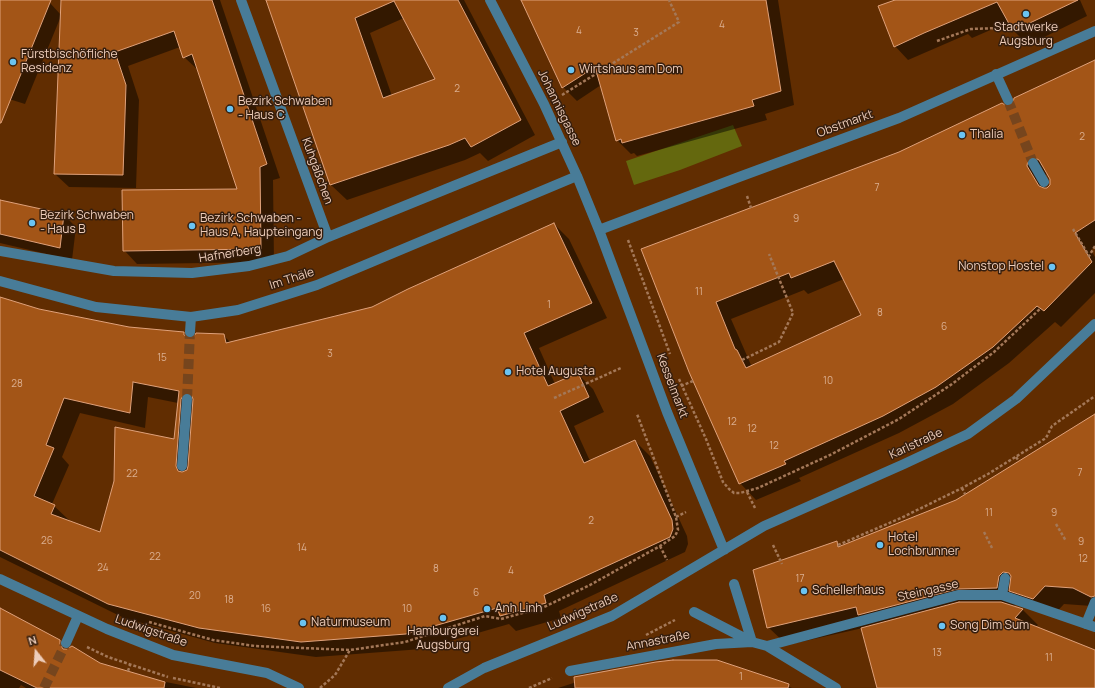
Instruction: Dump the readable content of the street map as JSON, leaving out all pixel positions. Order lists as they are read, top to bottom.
{
  "streets": {
    "street": [
      "Johannisgasse",
      "Obstmarkt",
      "Kuhgäßchen",
      "Hafnerberg",
      "Im Thäle",
      "Kesselmarkt",
      "Karlstraße",
      "Steingasse",
      "Ludwigstraße",
      "Annastraße"
    ]
  },
  "crossings": [
    ["Johannisgasse", "Obstmarkt"],
    ["Johannisgasse", "Hafnerberg"],
    ["Johannisgasse", "Im Thäle"],
    ["Johannisgasse", "Kesselmarkt"],
    ["Obstmarkt", "Kesselmarkt"],
    ["Kuhgäßchen", "Hafnerberg"],
    ["Kesselmarkt", "Karlstraße"],
    ["Kesselmarkt", "Ludwigstraße"],
    ["Karlstraße", "Ludwigstraße"],
    ["Steingasse", "Annastraße"]
  ],
  "places": [
    "Stadtwerke Augsburg",
    "Fürstbischöfliche Residenz",
    "Wirtshaus am Dom",
    "Bezirk Schwaben - Haus C",
    "Thalia",
    "Bezirk Schwaben - Haus B",
    "Bezirk Schwaben - Haus A, Haupteingang",
    "Nonstop Hostel",
    "Hotel Augusta",
    "Hotel Lochbrunner",
    "Schellerhaus",
    "Anh Linh",
    "Hamburgerei Augsburg",
    "Naturmuseum",
    "Song Dim Sum"
  ],
  "house_numbers": [
    "4",
    "4",
    "3",
    "2",
    "2",
    "7",
    "9",
    "11",
    "1",
    "8",
    "6",
    "3",
    "15",
    "10",
    "28",
    "12",
    "12",
    "12",
    "7",
    "22",
    "11",
    "9",
    "2",
    "26",
    "9",
    "14",
    "22",
    "12",
    "24",
    "8",
    "4",
    "17",
    "6",
    "20",
    "18",
    "16",
    "10",
    "13",
    "11",
    "1"
  ],
  "north": "top"
}
